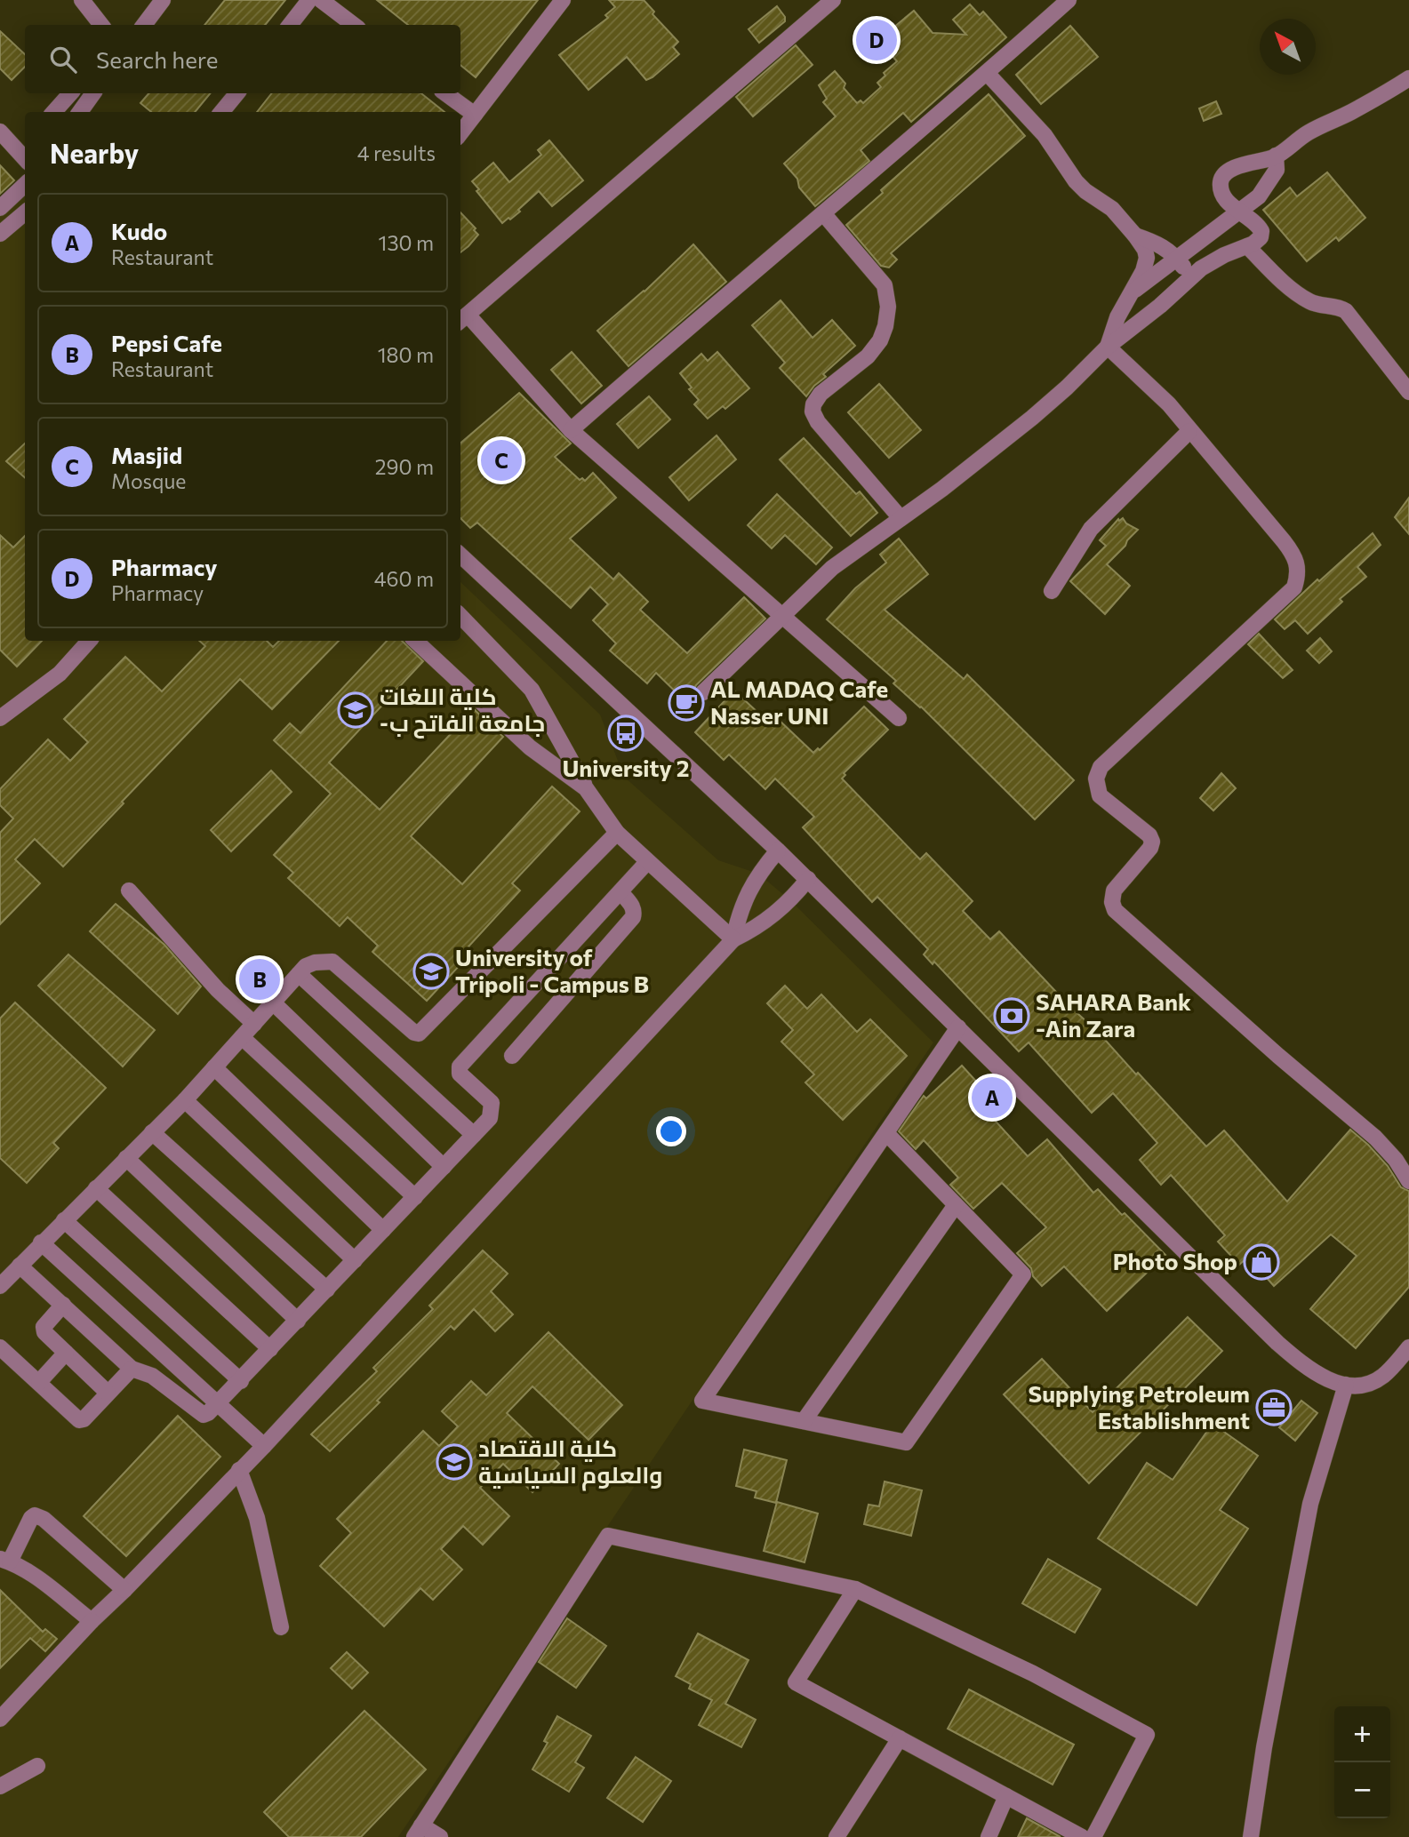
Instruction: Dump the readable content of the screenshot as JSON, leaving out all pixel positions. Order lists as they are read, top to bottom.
{
  "places": {
    "cafe": ["AL MADAQ Cafe Nasser UNI"],
    "school or university": ["كلية اللغات -جامعة الفاتح ب", "University of Tripoli - Campus B", "كلية الاقتصاد والعلوم السياسية"],
    "bus stop": ["University 2"],
    "bank": ["SAHARA Bank -Ain Zara"],
    "shop": ["Photo Shop"],
    "office": ["Supplying Petroleum Establishment"]
  },
  "north": "top left",
  "page": {
    "pins": [
      "D",
      "C",
      "B",
      "A"
    ],
    "search": "Search here",
    "heading": ["Nearby", "4 results"],
    "list": [
      {
        "mark": "A",
        "name": "Kudo",
        "note": "Restaurant",
        "value": "130 m"
      },
      {
        "mark": "B",
        "name": "Pepsi Cafe",
        "note": "Restaurant",
        "value": "180 m"
      },
      {
        "mark": "C",
        "name": "Masjid",
        "note": "Mosque",
        "value": "290 m"
      },
      {
        "mark": "D",
        "name": "Pharmacy",
        "note": "Pharmacy",
        "value": "460 m"
      }
    ],
    "map_buttons": ["+", "−"]
  }
}
